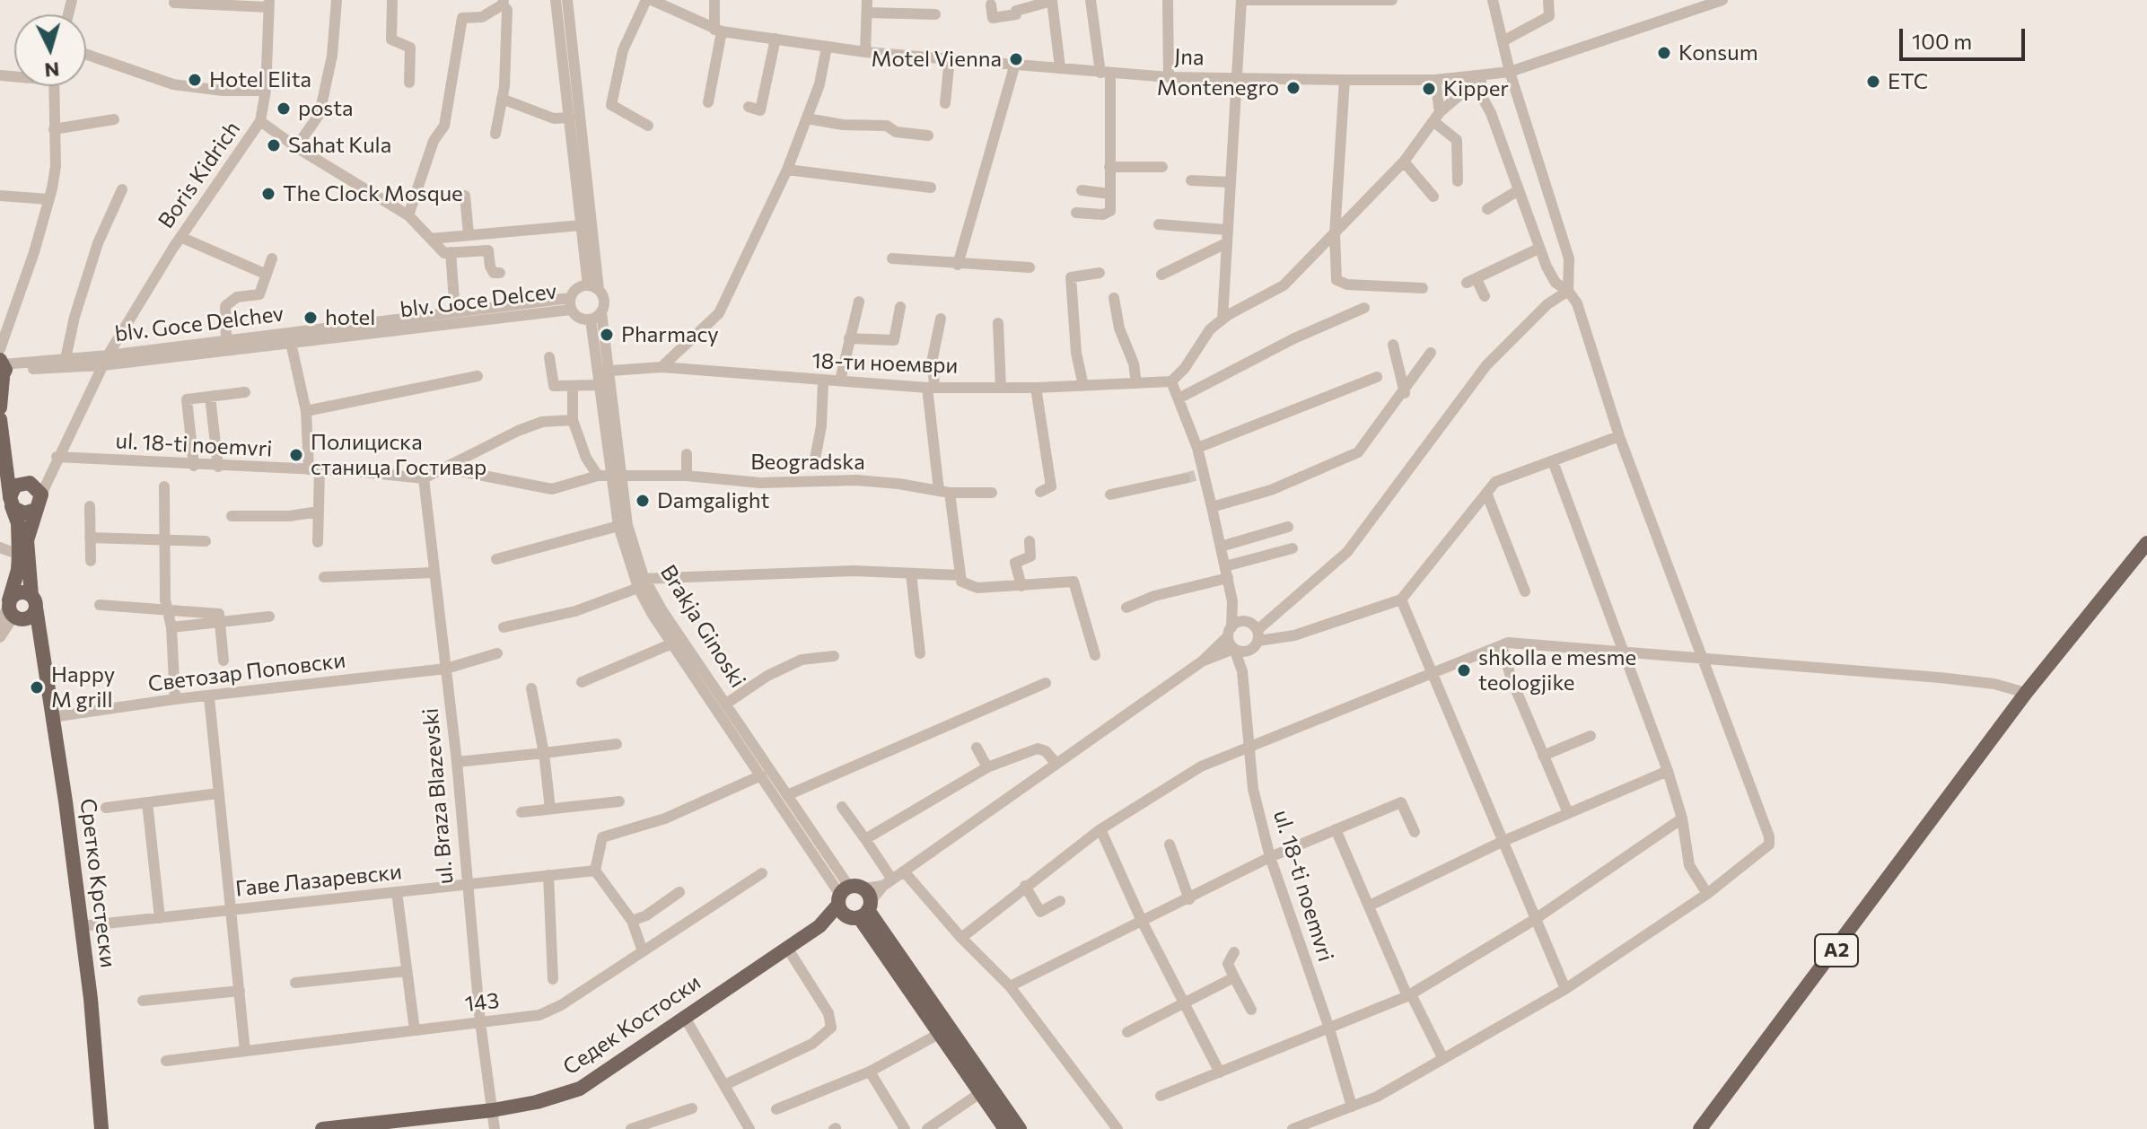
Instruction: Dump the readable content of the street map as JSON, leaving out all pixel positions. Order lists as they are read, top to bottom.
{
  "streets": {
    "main road": [
      "Brakja Ginoski",
      "Сретко Крстески",
      "A2",
      "Седек Костоски"
    ],
    "street": [
      "Jna",
      "Boris Kidrich",
      "blv. Goce Delcev",
      "blv. Goce Delchev",
      "18-ти ноември",
      "ul. 18-ti noemvri",
      "Beogradska",
      "Светозар Поповски",
      "ul. Braza Blazevski",
      "Гаве Лазаревски",
      "143"
    ]
  },
  "crossings": [
    ["Boris Kidrich", "blv. Goce Delcev"],
    ["Boris Kidrich", "blv. Goce Delchev"],
    ["Boris Kidrich", "ul. 18-ti noemvri"],
    ["Boris Kidrich", "Сретко Крстески"],
    ["blv. Goce Delcev", "blv. Goce Delchev"],
    ["blv. Goce Delcev", "Brakja Ginoski"],
    ["blv. Goce Delchev", "Brakja Ginoski"],
    ["18-ти ноември", "Brakja Ginoski"],
    ["ul. 18-ti noemvri", "ul. Braza Blazevski"],
    ["Beogradska", "Brakja Ginoski"],
    ["Brakja Ginoski", "Седек Костоски"],
    ["Светозар Поповски", "ul. Braza Blazevski"],
    ["Светозар Поповски", "Сретко Крстески"],
    ["ul. Braza Blazevski", "Гаве Лазаревски"],
    ["ul. Braza Blazevski", "143"],
    ["ul. Braza Blazevski", "Седек Костоски"],
    ["Гаве Лазаревски", "Сретко Крстески"]
  ],
  "places": [
    "Konsum",
    "Motel Vienna",
    "Hotel Elita",
    "ETC",
    "Montenegro",
    "Kipper",
    "posta",
    "Sahat Kula",
    "The Clock Mosque",
    "hotel",
    "Pharmacy",
    "Полициска станица Гостивар",
    "Damgalight",
    "shkolla e mesme teologjike",
    "Happy M grill"
  ],
  "scale_bar": "100 m",
  "north": "bottom"
}
